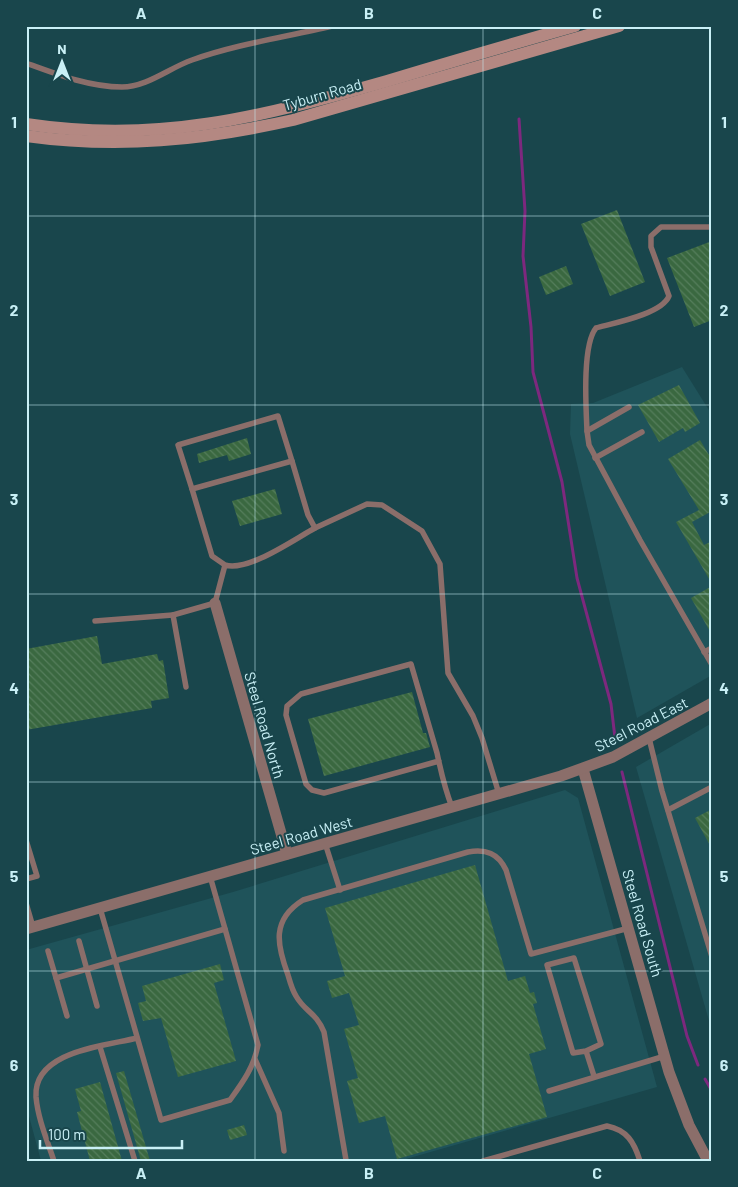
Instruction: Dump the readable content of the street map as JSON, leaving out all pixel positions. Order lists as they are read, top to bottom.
{
  "streets": {
    "main road": ["Tyburn Road"],
    "street": [
      "Steel Road East",
      "Steel Road North",
      "Steel Road West",
      "Steel Road South"
    ]
  },
  "crossings": [
    ["Steel Road East", "Steel Road West"],
    ["Steel Road East", "Steel Road South"],
    ["Steel Road North", "Steel Road West"],
    ["Steel Road West", "Steel Road South"]
  ],
  "scale_bar": "100 m",
  "north": "top",
  "grid": {
    "columns": ["A", "B", "C"],
    "rows": [
      "1",
      "2",
      "3",
      "4",
      "5",
      "6"
    ]
  }
}
